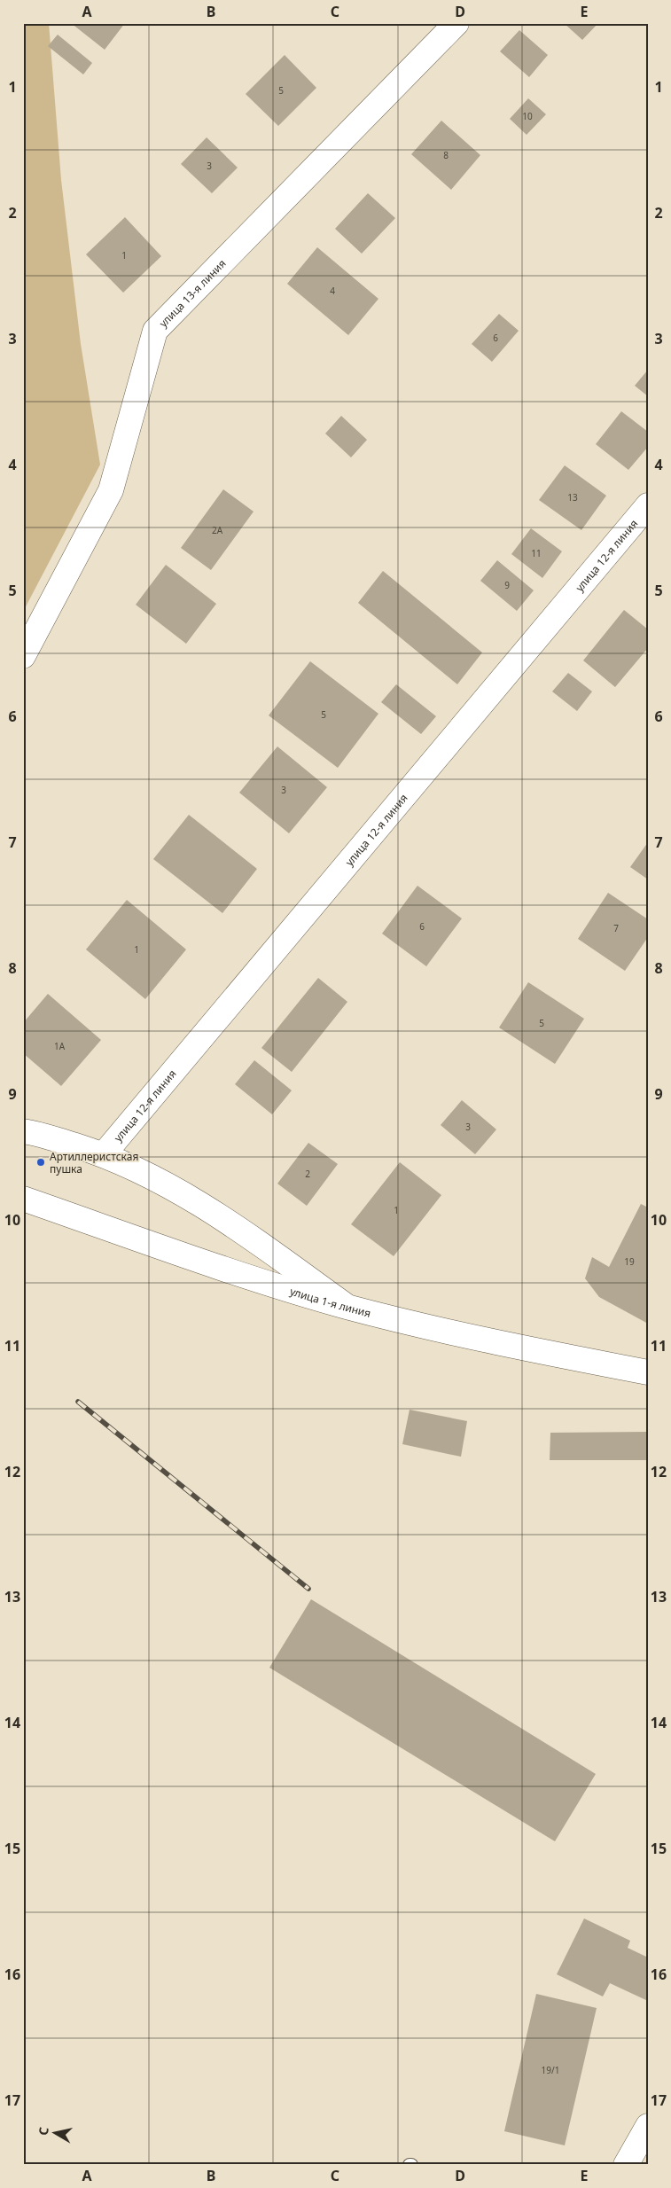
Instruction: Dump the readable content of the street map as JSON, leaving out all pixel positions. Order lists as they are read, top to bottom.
{
  "streets": {
    "street": ["улица 13-я линия", "улица 12-я линия", "улица 1-я линия"]
  },
  "places": ["Артиллеристская пушка"],
  "house_numbers": [
    "5",
    "10",
    "8",
    "3",
    "1",
    "4",
    "6",
    "13",
    "2А",
    "11",
    "9",
    "5",
    "3",
    "6",
    "7",
    "1",
    "5",
    "1А",
    "3",
    "2",
    "1",
    "19",
    "19/1"
  ],
  "north": "left",
  "grid": {
    "columns": [
      "A",
      "B",
      "C",
      "D",
      "E"
    ],
    "rows": [
      "1",
      "2",
      "3",
      "4",
      "5",
      "6",
      "7",
      "8",
      "9",
      "10",
      "11",
      "12",
      "13",
      "14",
      "15",
      "16",
      "17"
    ]
  }
}
